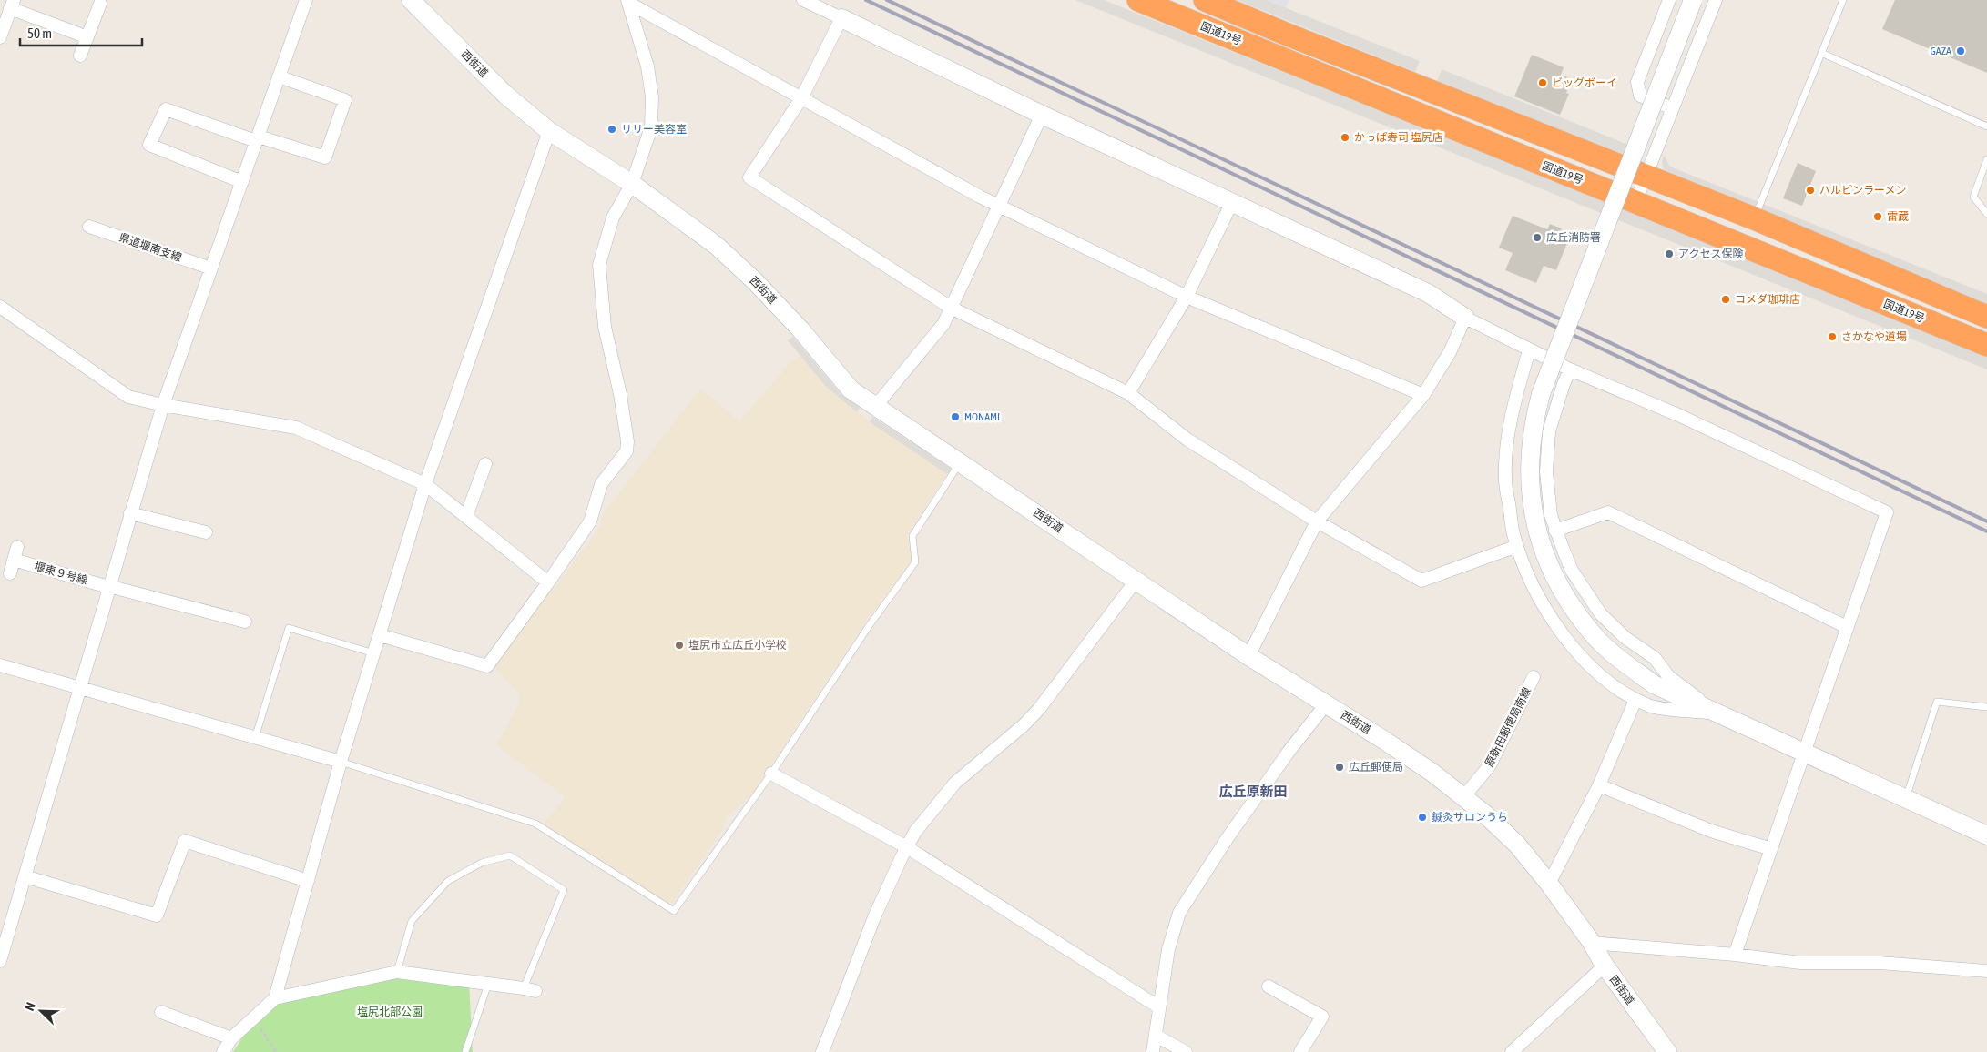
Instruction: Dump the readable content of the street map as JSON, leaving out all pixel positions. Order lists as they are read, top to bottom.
{
  "streets": {
    "highway": ["国道19号"],
    "street": [
      "西街道",
      "県道堰南支線",
      "堰東９号線",
      "原新田郵便局南線"
    ]
  },
  "crossings": [
    ["西街道", "原新田郵便局南線"]
  ],
  "districts": ["広丘原新田"],
  "parks": ["塩尻北部公園"],
  "places": [
    "GAZA",
    "ビッグボーイ",
    "リリー美容室",
    "かっぱ寿司 塩尻店",
    "ハルピンラーメン",
    "雷蔵",
    "広丘消防署",
    "アクセス保険",
    "コメダ珈琲店",
    "さかなや道場",
    "MONAMI",
    "塩尻市立広丘小学校",
    "広丘郵便局",
    "鍼灸サロンうち"
  ],
  "scale_bar": "50 m",
  "north": "top left"
}
